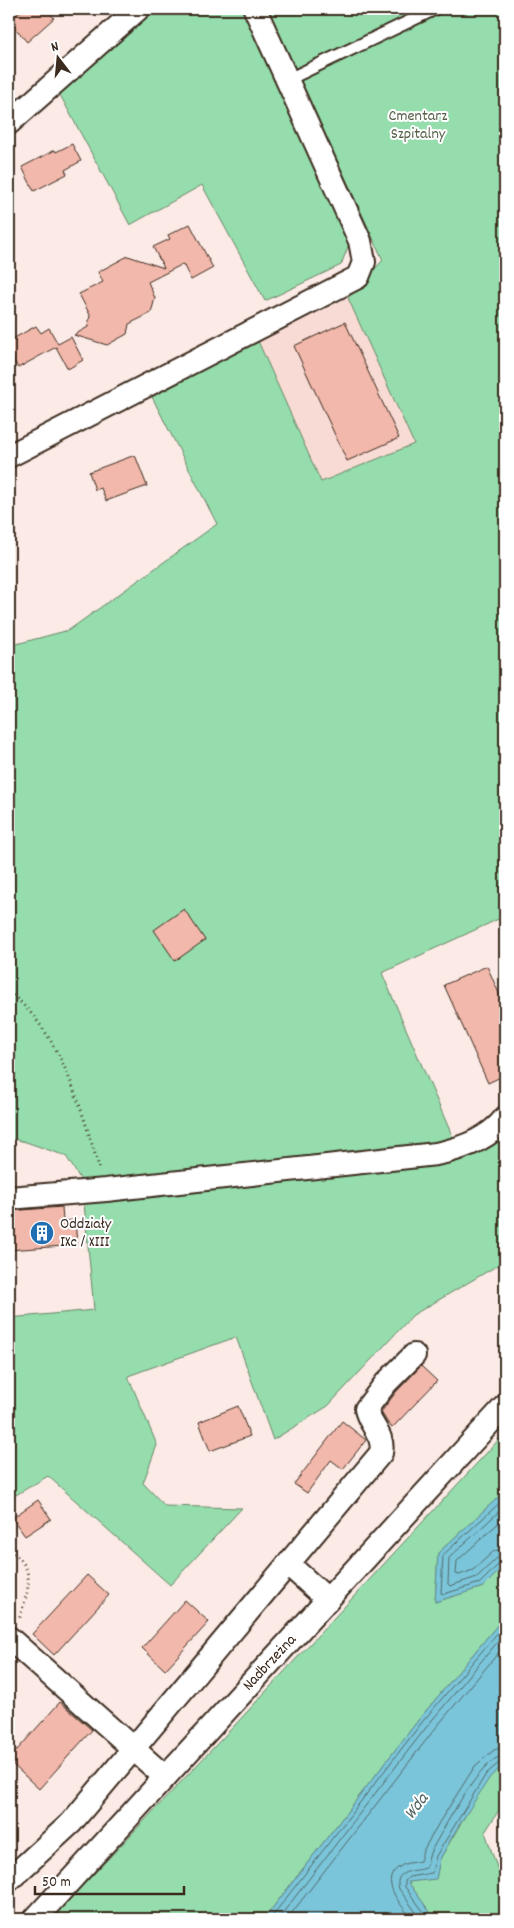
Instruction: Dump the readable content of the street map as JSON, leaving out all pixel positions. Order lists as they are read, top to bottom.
{
  "streets": {
    "street": ["Nadbrzeżna"]
  },
  "water": ["Wda"],
  "parks": ["Cmentarz Szpitalny"],
  "places": {
    "building": ["Oddziały IXc / XIII"]
  },
  "scale_bar": "50 m",
  "north": "top"
}
